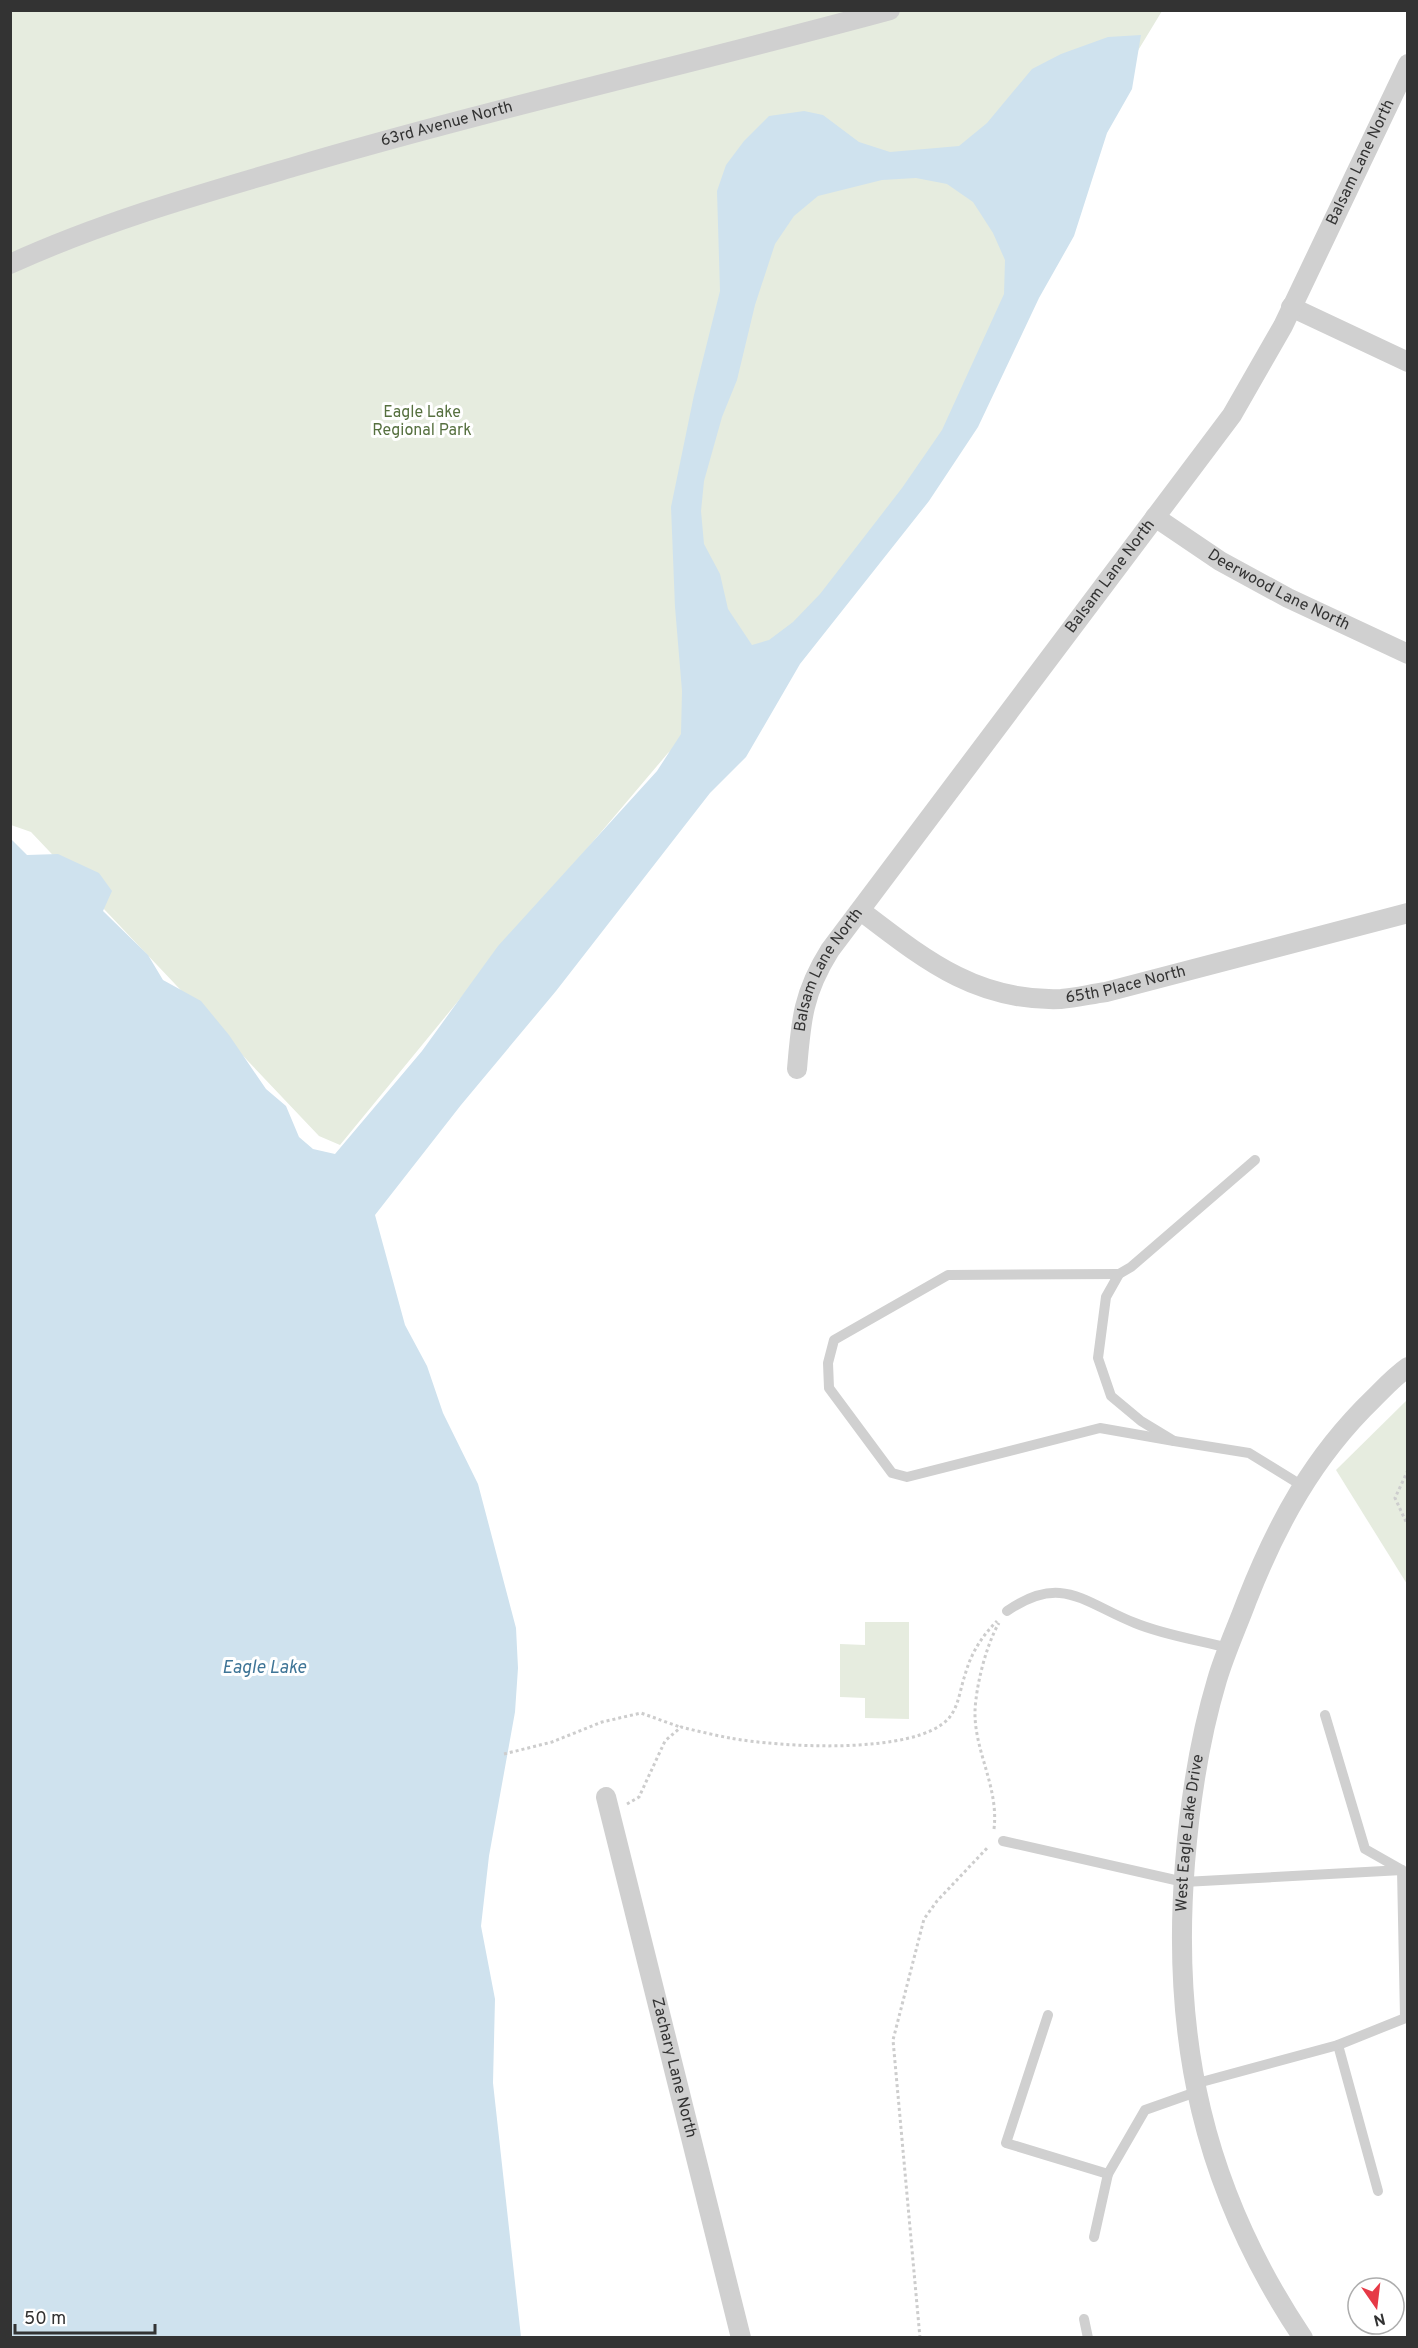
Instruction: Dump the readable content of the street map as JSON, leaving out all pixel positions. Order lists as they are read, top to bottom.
{
  "streets": {
    "street": [
      "63rd Avenue North",
      "Balsam Lane North",
      "Deerwood Lane North",
      "65th Place North",
      "West Eagle Lake Drive",
      "Zachary Lane North"
    ]
  },
  "crossings": [
    ["Balsam Lane North", "Deerwood Lane North"],
    ["Balsam Lane North", "65th Place North"]
  ],
  "water": ["Eagle Lake"],
  "parks": ["Eagle Lake Regional Park"],
  "scale_bar": "50 m",
  "north": "bottom"
}
